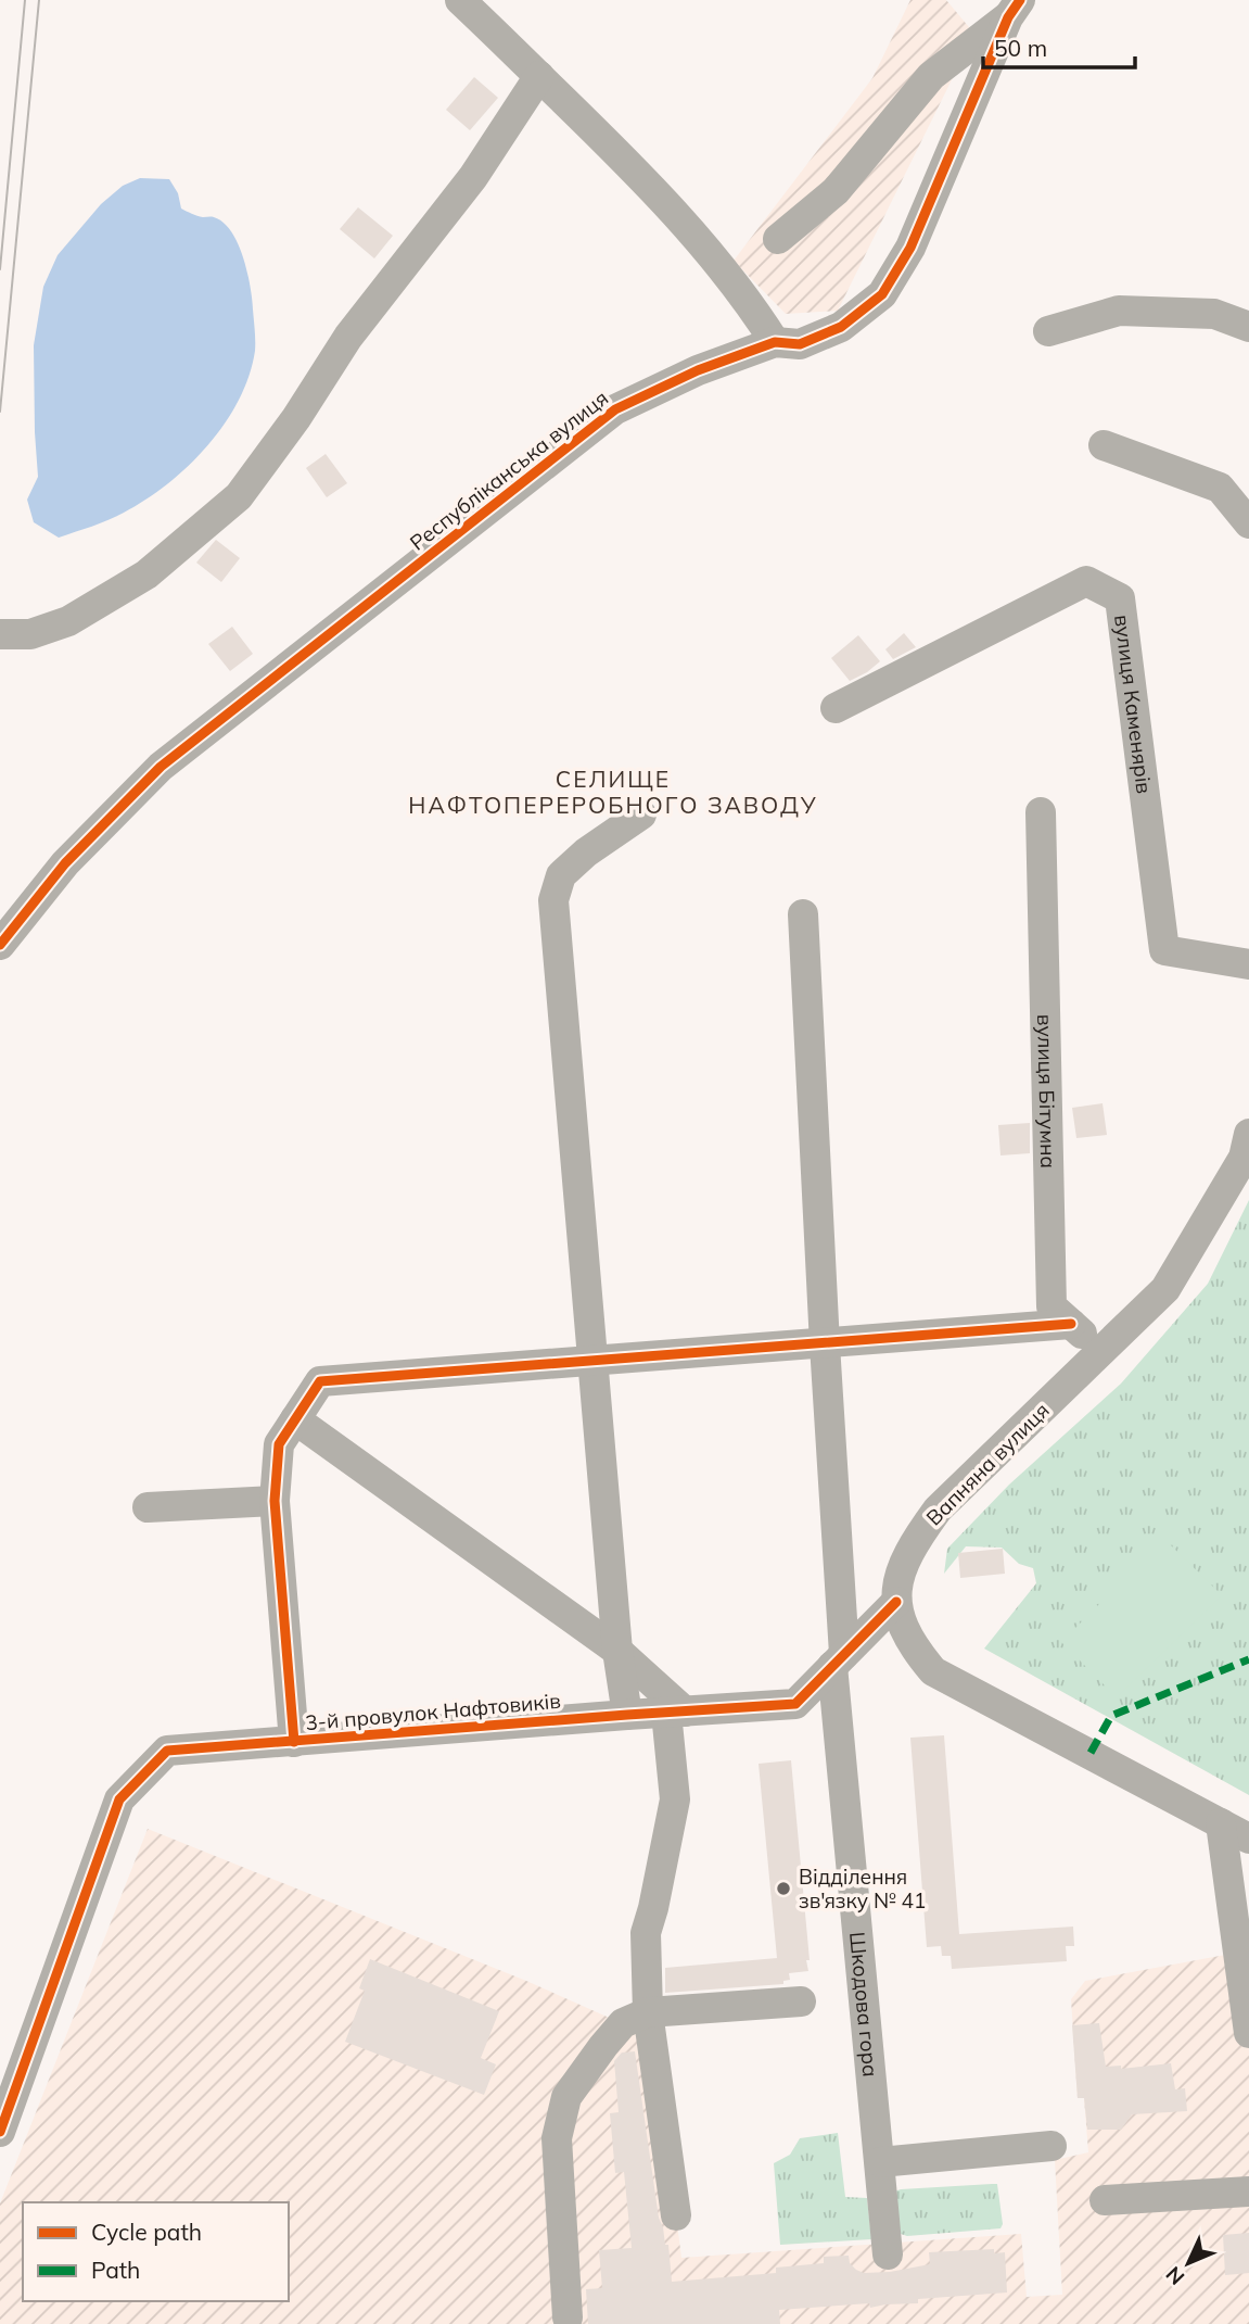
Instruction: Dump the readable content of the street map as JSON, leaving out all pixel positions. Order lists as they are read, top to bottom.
{
  "streets": {
    "street": [
      "Республіканська вулиця",
      "вулиця Каменярів",
      "вулиця Бітумна",
      "Вапняна вулиця",
      "3-й провулок Нафтовиків",
      "Шкодова гора"
    ]
  },
  "crossings": [
    ["вулиця Бітумна", "Вапняна вулиця"],
    ["Вапняна вулиця", "3-й провулок Нафтовиків"],
    ["3-й провулок Нафтовиків", "Шкодова гора"]
  ],
  "districts": ["СЕЛИЩЕ НАФТОПЕРЕРОБНОГО ЗАВОДУ"],
  "places": ["Відділення зв'язку № 41"],
  "legend": ["Cycle path", "Path"],
  "scale_bar": "50 m",
  "north": "bottom left"
}
